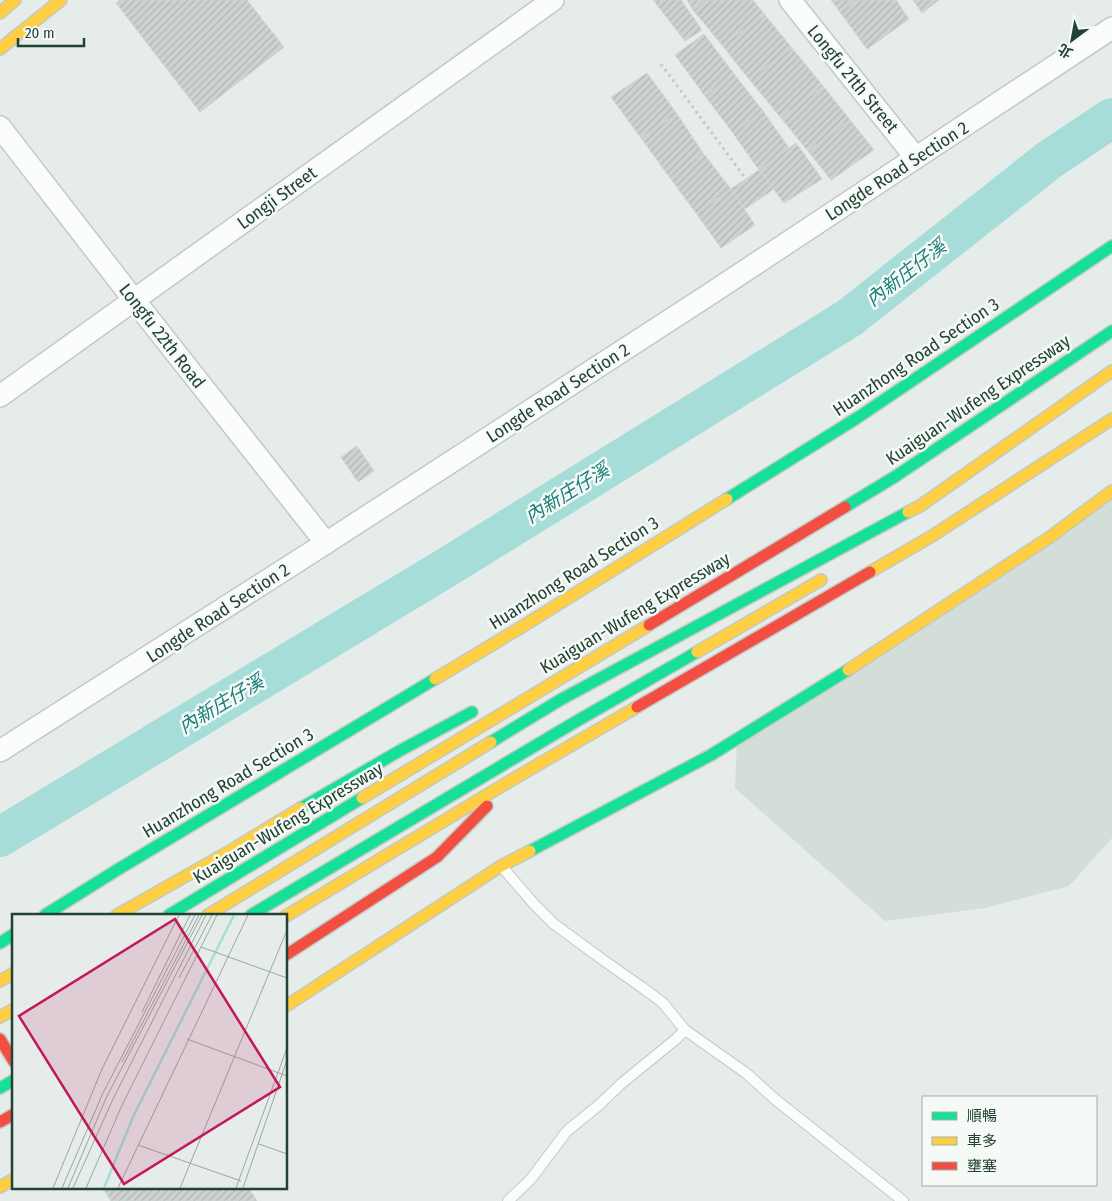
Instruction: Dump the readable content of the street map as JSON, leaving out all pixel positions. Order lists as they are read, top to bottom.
{
  "streets": {
    "main road": ["Huanzhong Road Section 3", "Kuaiguan-Wufeng Expressway"],
    "street": [
      "Longfu 21th Street",
      "Longde Road Section 2",
      "Longji Street",
      "Longfu 22th Road"
    ]
  },
  "crossings": [
    ["Longfu 21th Street", "Longde Road Section 2"],
    ["Longde Road Section 2", "Longfu 22th Road"],
    ["Longji Street", "Longfu 22th Road"]
  ],
  "water": ["內新庄仔溪"],
  "legend": ["順暢", "車多", "壅塞"],
  "scale_bar": "20 m",
  "north": "bottom left"
}
